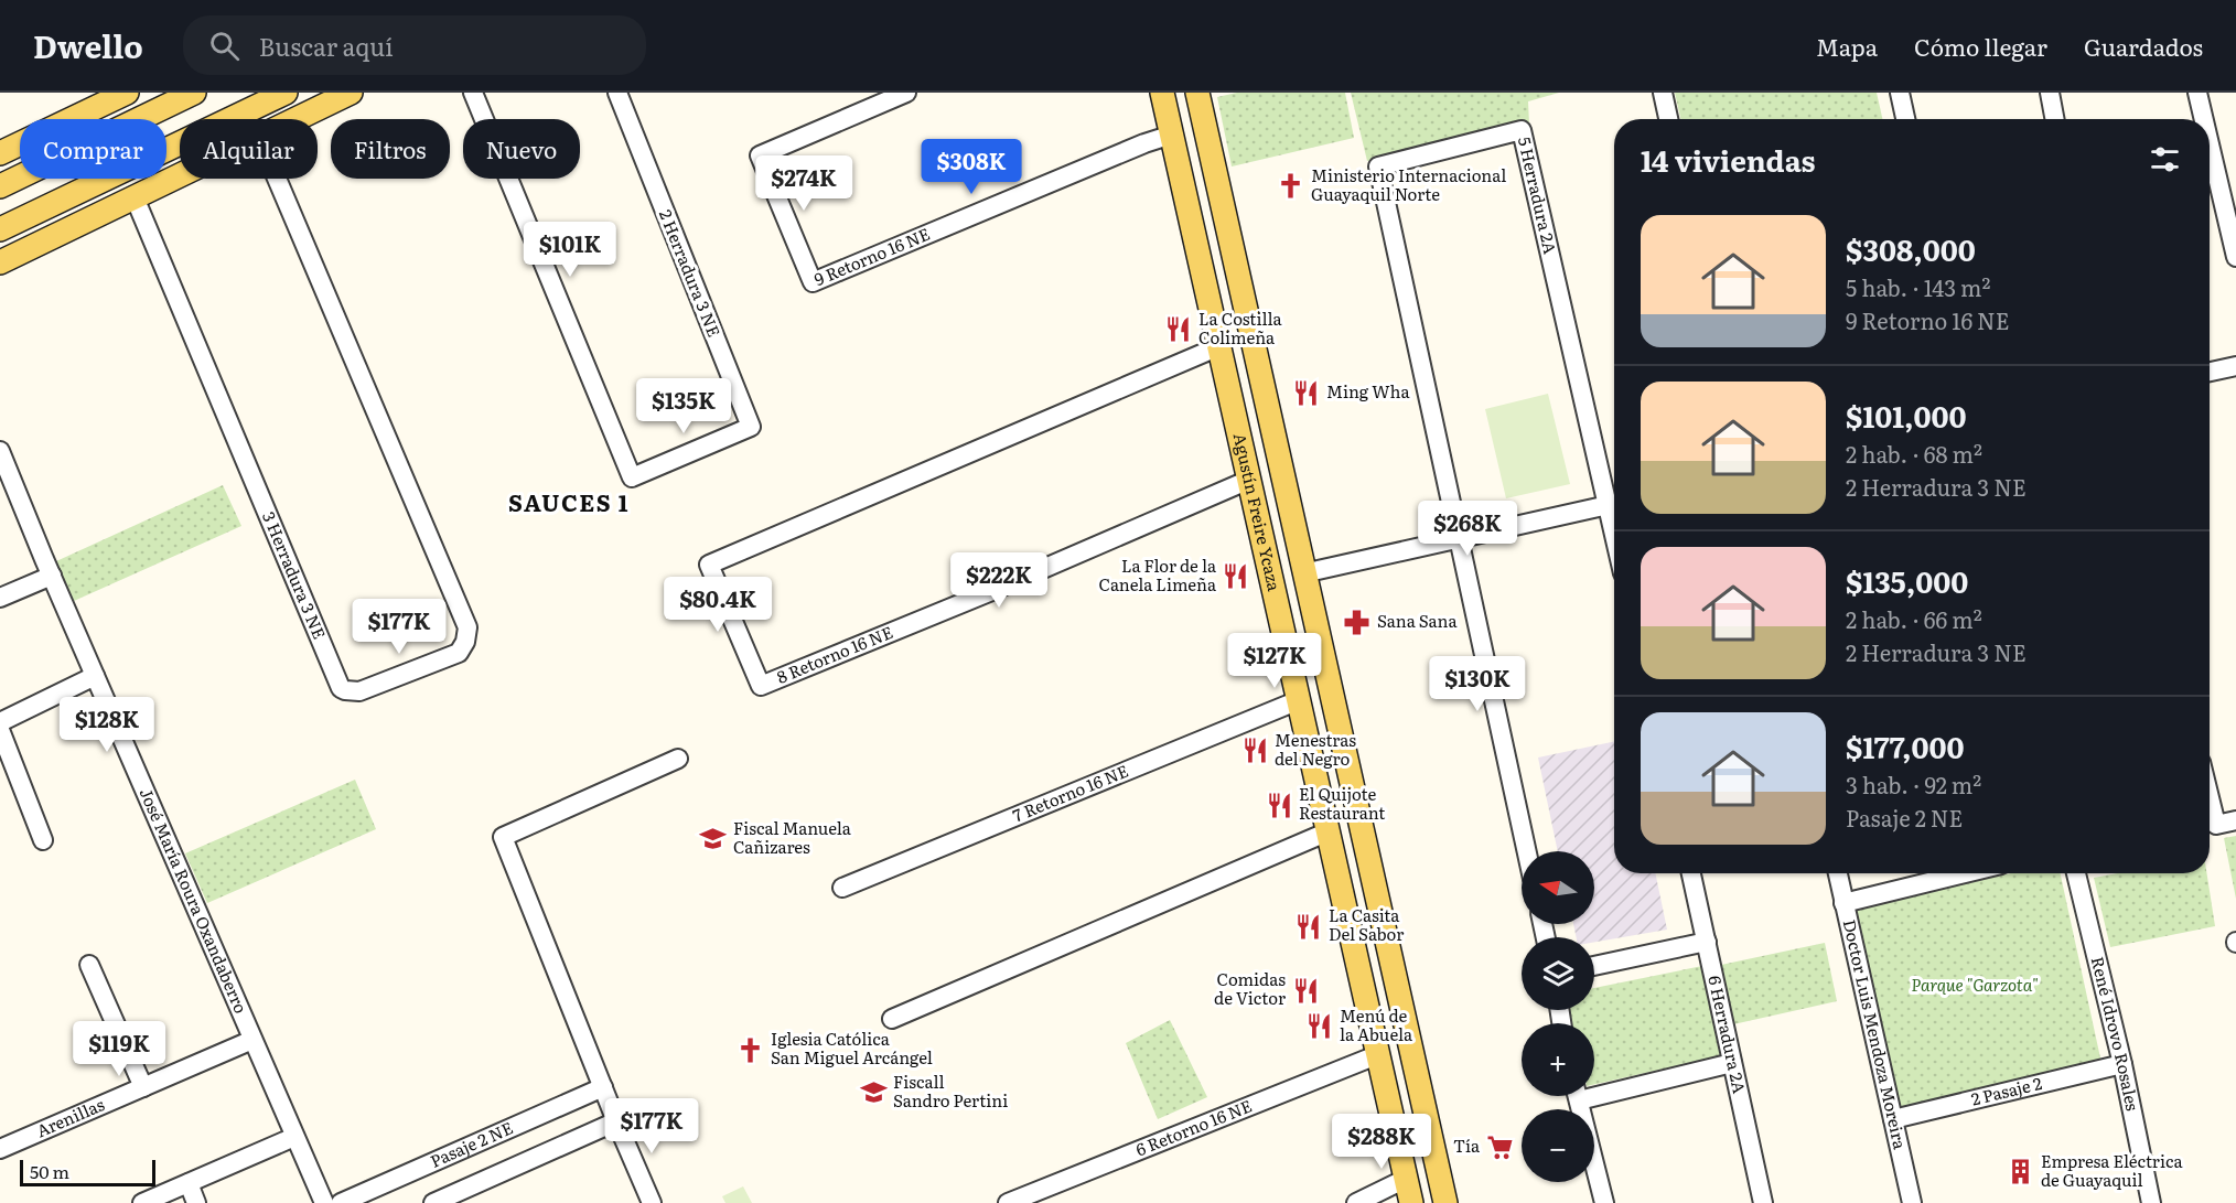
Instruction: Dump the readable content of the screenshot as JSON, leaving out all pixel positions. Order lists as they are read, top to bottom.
{
  "streets": {
    "main road": ["Agustín Freire Ycaza"],
    "street": [
      "5 Herradura 2A",
      "9 Retorno 16 NE",
      "2 Herradura 3 NE",
      "3 Herradura 3 NE",
      "8 Retorno 16 NE",
      "7 Retorno 16 NE",
      "José María Roura Oxandaberro",
      "6 Herradura 2A",
      "Doctor Luis Mendoza Moreira",
      "René Idrovo Rosales",
      "2 Pasaje 2",
      "Arenillas",
      "6 Retorno 16 NE",
      "Pasaje 2 NE"
    ]
  },
  "crossings": [
    ["9 Retorno 16 NE", "Agustín Freire Ycaza"],
    ["Agustín Freire Ycaza", "8 Retorno 16 NE"],
    ["Agustín Freire Ycaza", "7 Retorno 16 NE"],
    ["Agustín Freire Ycaza", "6 Retorno 16 NE"],
    ["José María Roura Oxandaberro", "Arenillas"],
    ["Doctor Luis Mendoza Moreira", "2 Pasaje 2"],
    ["René Idrovo Rosales", "2 Pasaje 2"]
  ],
  "districts": ["SAUCES 1"],
  "parks": ["Parque \"Garzota\""],
  "places": {
    "church": ["Ministerio Internacional Guayaquil Norte", "Iglesia Católica San Miguel Arcángel"],
    "restaurant": [
      "La Costilla Colimeña",
      "Ming Wha",
      "La Flor de la Canela Limeña",
      "Menestras del Negro",
      "El Quijote Restaurant",
      "La Casita Del Sabor",
      "Comidas de Victor",
      "Menú de la Abuela"
    ],
    "pharmacy": ["Sana Sana"],
    "school or university": ["Fiscal Manuela Cañizares", "Fiscall Sandro Pertini"],
    "supermarket": ["Tía"],
    "building": ["Empresa Eléctrica de Guayaquil"]
  },
  "scale_bar": "50 m",
  "north": "left",
  "page": {
    "header": "Dwello",
    "search": "Buscar aquí",
    "nav": ["Mapa", "Cómo llegar", "Guardados"],
    "chip": [
      "Comprar",
      "Alquilar",
      "Filtros",
      "Nuevo"
    ],
    "heading": "14 viviendas",
    "price": [
      "$308K",
      "$274K",
      "$101K",
      "$135K",
      "$268K",
      "$222K",
      "$80.4K",
      "$177K",
      "$127K",
      "$130K",
      "$128K",
      "$119K",
      "$177K",
      "$288K"
    ],
    "list": [
      {
        "name": "$308,000",
        "note": "5 hab. · 143 m² · 9 Retorno 16 NE"
      },
      {
        "name": "$101,000",
        "note": "2 hab. · 68 m² · 2 Herradura 3 NE"
      },
      {
        "name": "$135,000",
        "note": "2 hab. · 66 m² · 2 Herradura 3 NE"
      },
      {
        "name": "$177,000",
        "note": "3 hab. · 92 m² · Pasaje 2 NE"
      }
    ],
    "map_buttons": ["+", "−"],
    "scale": "50 m"
  }
}
